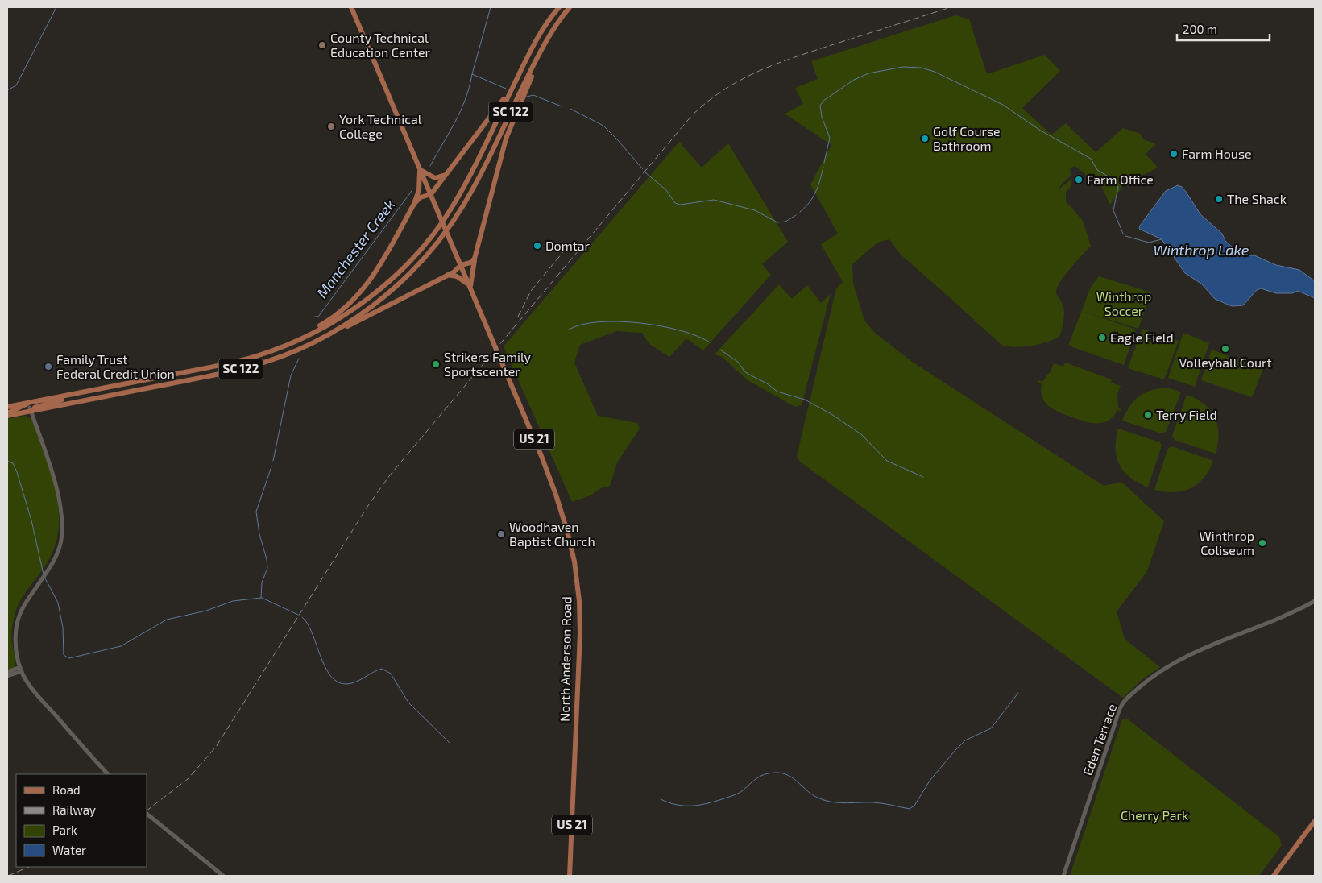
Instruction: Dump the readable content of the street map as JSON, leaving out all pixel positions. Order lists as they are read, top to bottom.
{
  "streets": {
    "main road": ["SC 122", "US 21", "North Anderson Road"],
    "street": ["Eden Terrace"]
  },
  "crossings": [
    ["US 21", "North Anderson Road"]
  ],
  "water": ["Manchester Creek", "Winthrop Lake"],
  "parks": ["Winthrop Soccer", "Cherry Park"],
  "places": [
    "County Technical Education Center",
    "York Technical College",
    "Golf Course Bathroom",
    "Farm House",
    "Farm Office",
    "The Shack",
    "Domtar",
    "Eagle Field",
    "Volleyball Court",
    "Strikers Family Sportscenter",
    "Family Trust Federal Credit Union",
    "Terry Field",
    "Woodhaven Baptist Church",
    "Winthrop Coliseum"
  ],
  "legend": [
    "Road",
    "Railway",
    "Park",
    "Water"
  ],
  "scale_bar": "200 m"
}
